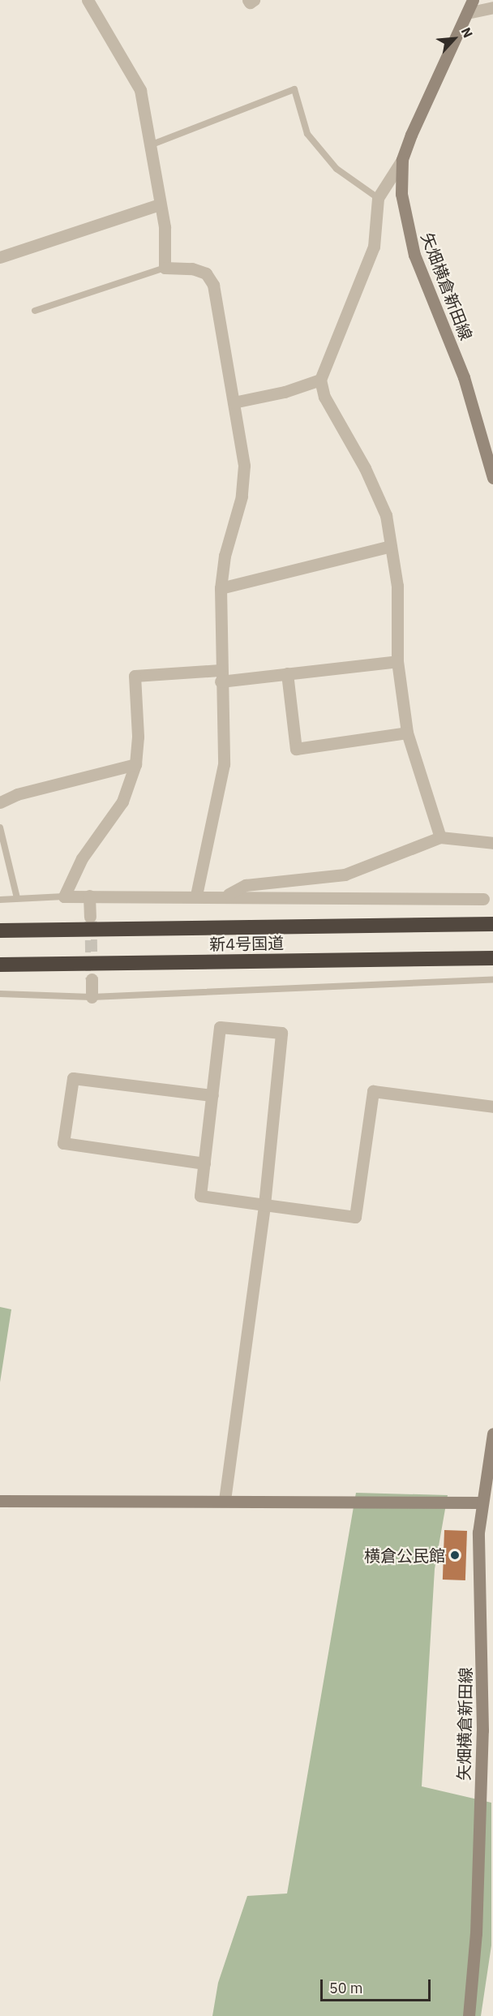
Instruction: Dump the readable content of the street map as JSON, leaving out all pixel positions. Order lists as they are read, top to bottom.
{
  "streets": {
    "highway": ["新4号国道"],
    "main road": ["矢畑横倉新田線"]
  },
  "places": ["横倉公民館"],
  "scale_bar": "50 m",
  "north": "top right"
}
